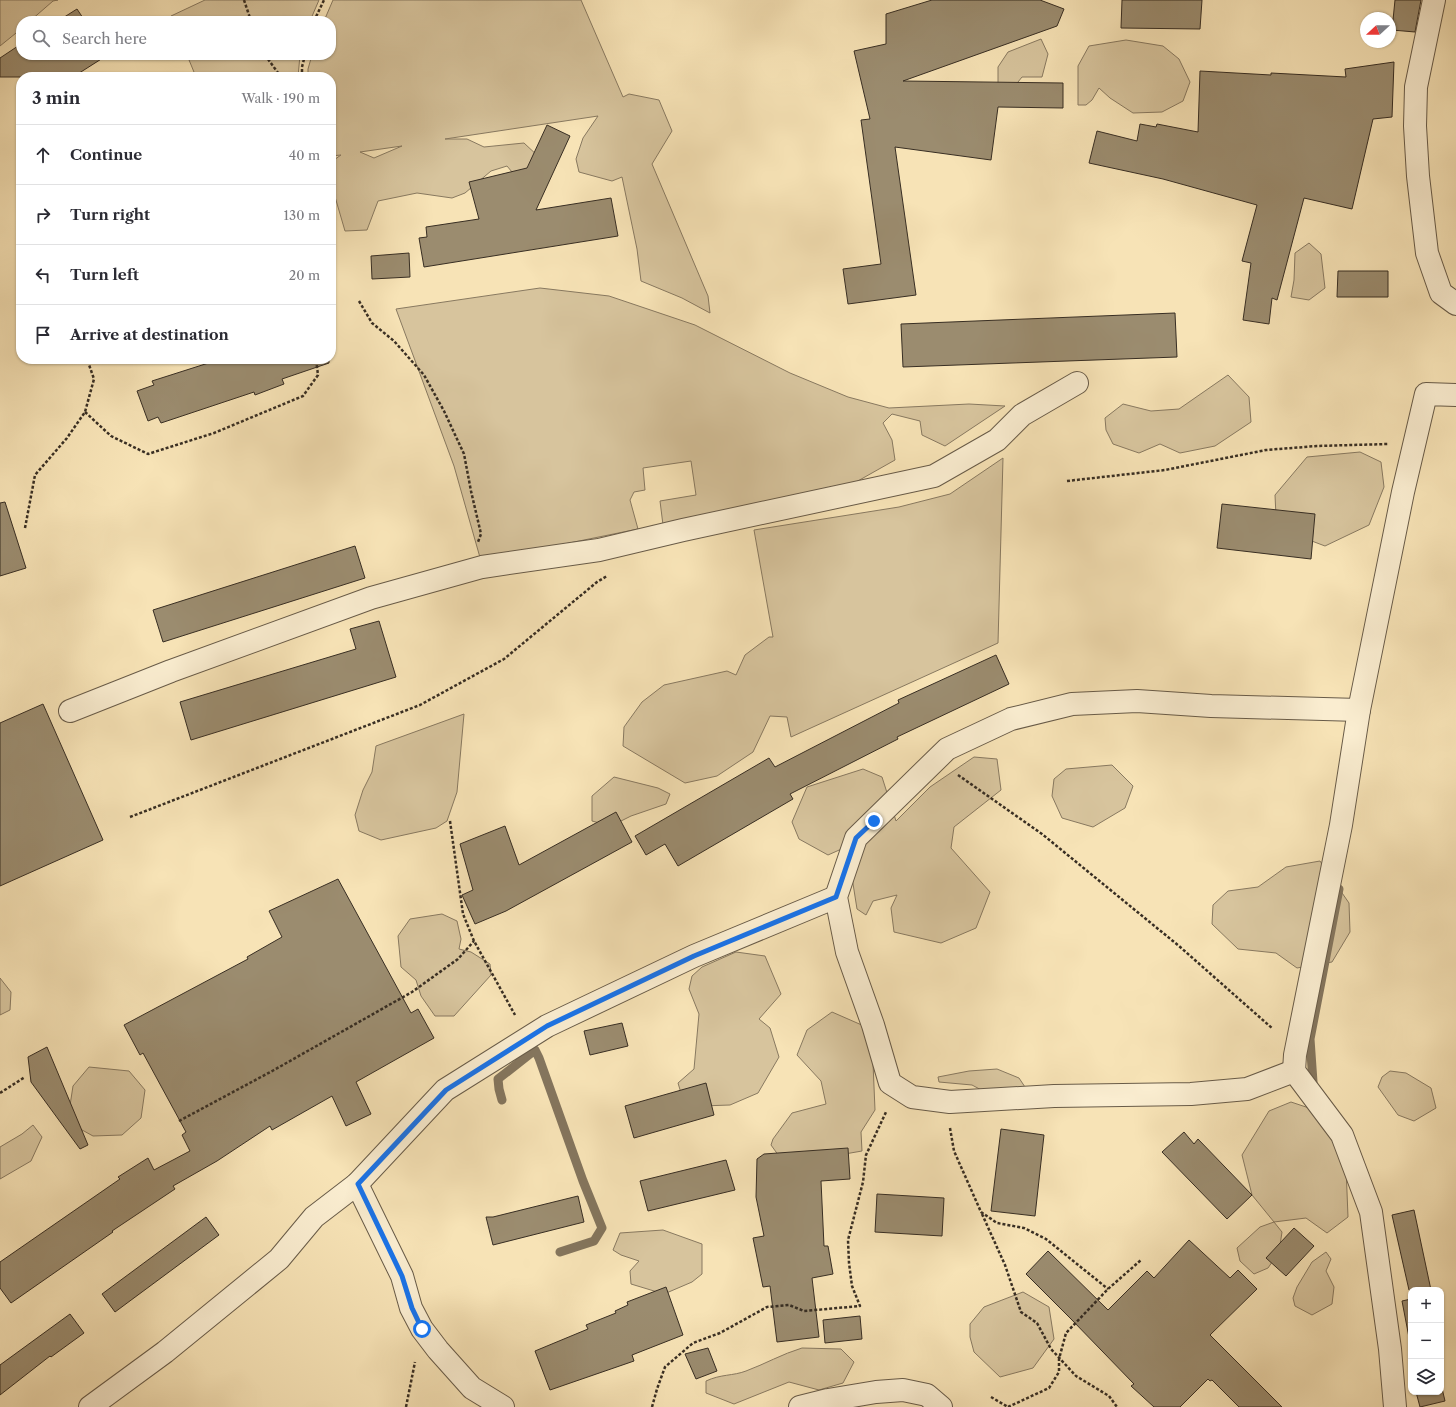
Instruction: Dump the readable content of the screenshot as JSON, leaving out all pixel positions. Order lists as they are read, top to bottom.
{
  "north": "left",
  "page": {
    "search": "Search here",
    "heading": ["3 min", "Walk · 190 m"],
    "list": [
      ["Continue", "40 m"],
      ["Turn right", "130 m"],
      ["Turn left", "20 m"],
      "Arrive at destination"
    ],
    "map_buttons": ["+", "−"]
  }
}
